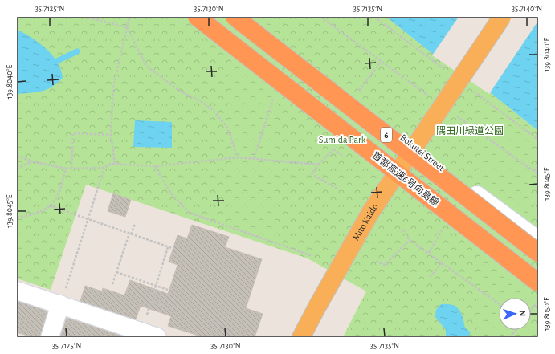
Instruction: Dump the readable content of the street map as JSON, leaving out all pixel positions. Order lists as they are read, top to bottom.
{
  "streets": {
    "highway": ["6", "首都高速6号向島線", "Mito Kaido"],
    "main road": ["Bokutei Street"]
  },
  "parks": ["隅田川緑道公園", "Sumida Park"],
  "north": "right",
  "coordinates": [
    "35.7125°N",
    "35.7130°N",
    "35.7135°N",
    "35.7140°N",
    "139.8040°E",
    "139.8045°E",
    "139.8050°E"
  ]
}
